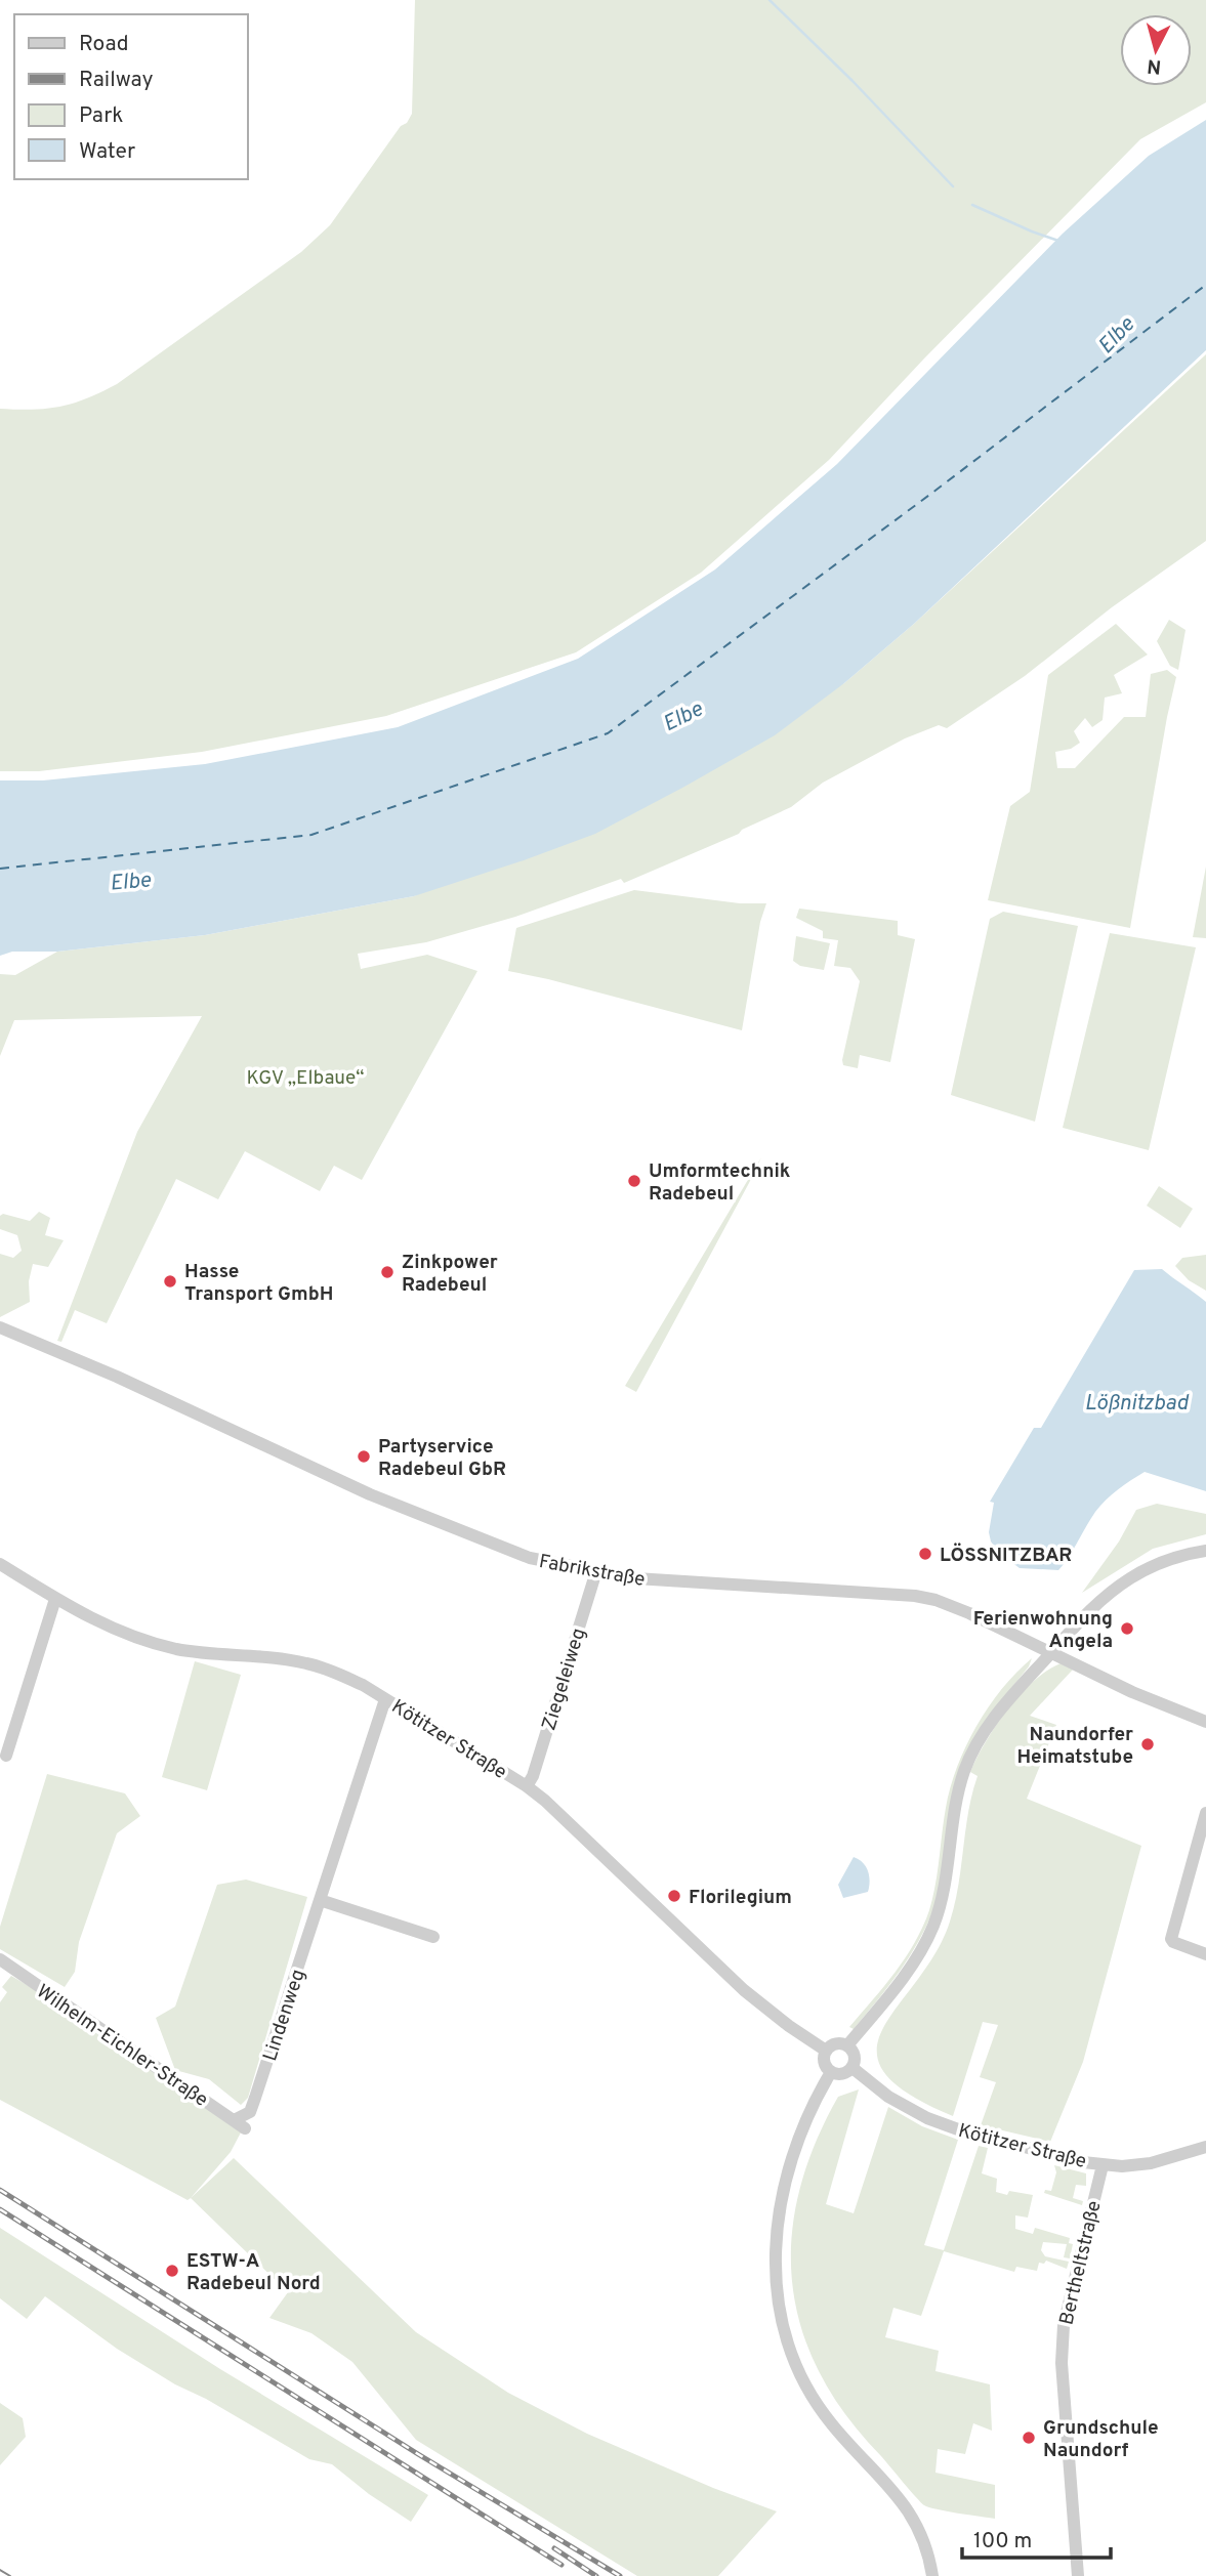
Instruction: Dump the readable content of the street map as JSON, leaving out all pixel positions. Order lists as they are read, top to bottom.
{
  "streets": {
    "street": [
      "Fabrikstraße",
      "Ziegeleiweg",
      "Kötitzer Straße",
      "Lindenweg",
      "Wilhelm-Eichler-Straße",
      "Bertheltstraße"
    ]
  },
  "crossings": [
    ["Fabrikstraße", "Ziegeleiweg"],
    ["Ziegeleiweg", "Kötitzer Straße"],
    ["Kötitzer Straße", "Lindenweg"],
    ["Kötitzer Straße", "Bertheltstraße"],
    ["Lindenweg", "Wilhelm-Eichler-Straße"]
  ],
  "water": ["Elbe", "Lößnitzbad"],
  "parks": ["KGV „Elbaue“"],
  "places": [
    "Umformtechnik Radebeul",
    "Zinkpower Radebeul",
    "Hasse Transport GmbH",
    "Partyservice Radebeul GbR",
    "LÖSSNITZBAR",
    "Ferienwohnung Angela",
    "Naundorfer Heimatstube",
    "Florilegium",
    "ESTW-A Radebeul Nord",
    "Grundschule Naundorf"
  ],
  "legend": [
    "Road",
    "Railway",
    "Park",
    "Water"
  ],
  "scale_bar": "100 m",
  "north": "bottom"
}
